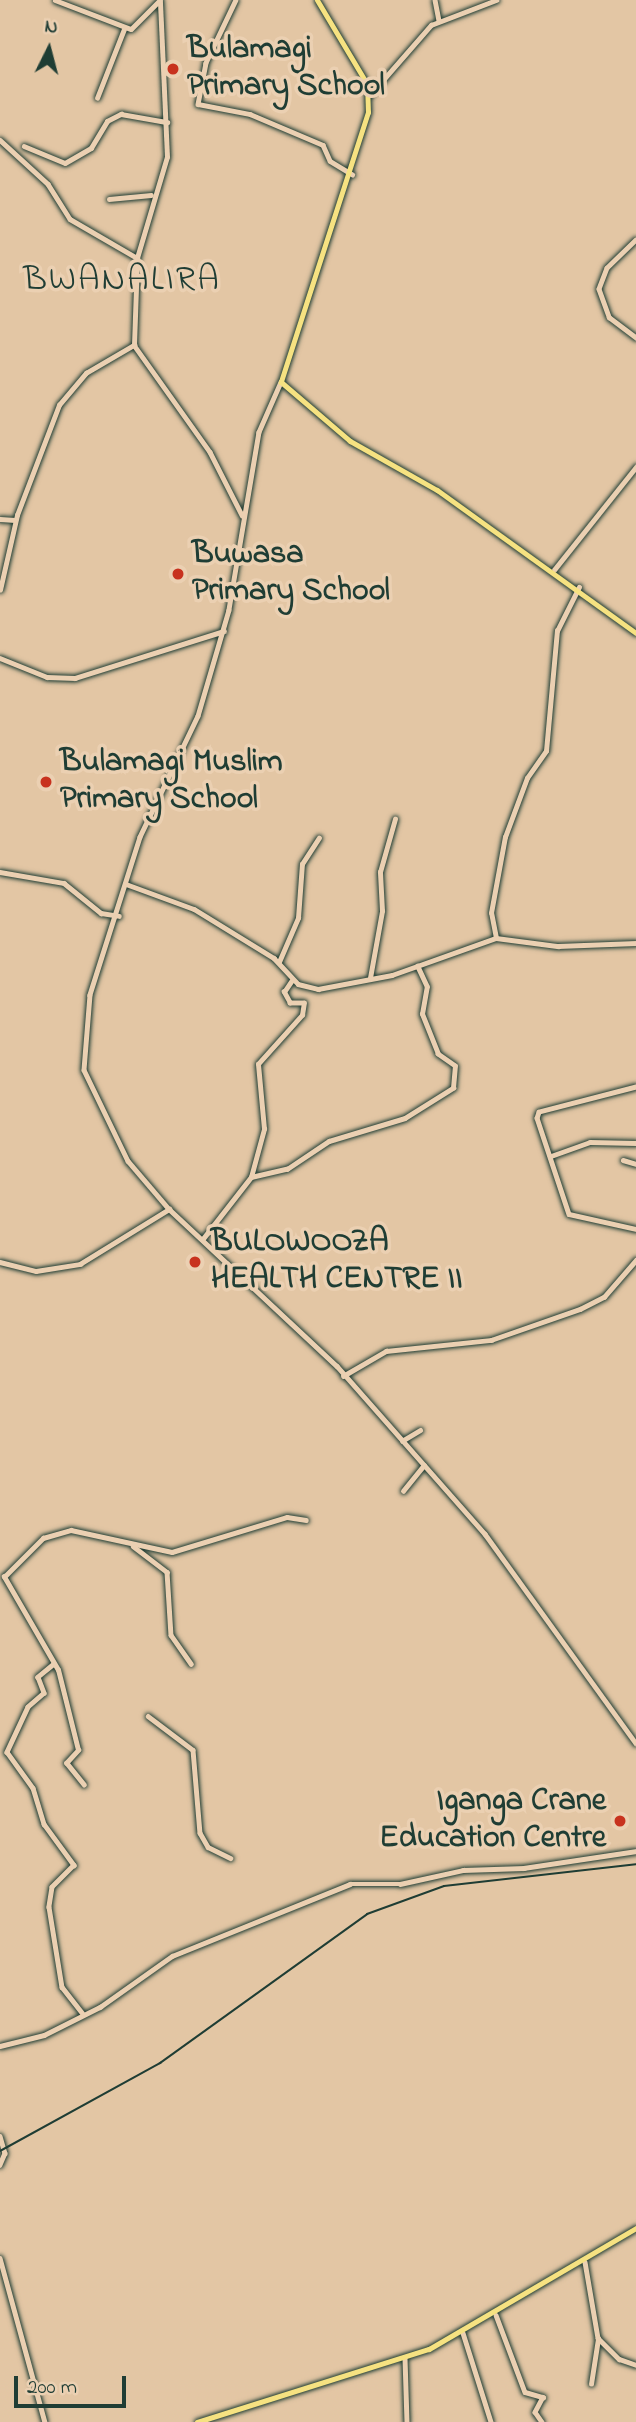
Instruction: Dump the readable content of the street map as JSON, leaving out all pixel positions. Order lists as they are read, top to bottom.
{
  "districts": ["BWANALIRA"],
  "places": [
    "Bulamagi Primary School",
    "Buwasa Primary School",
    "Bulamagi Muslim Primary School",
    "BULOWOOZA HEALTH CENTRE II",
    "Iganga Crane Education Centre"
  ],
  "scale_bar": "200 m",
  "north": "top"
}
